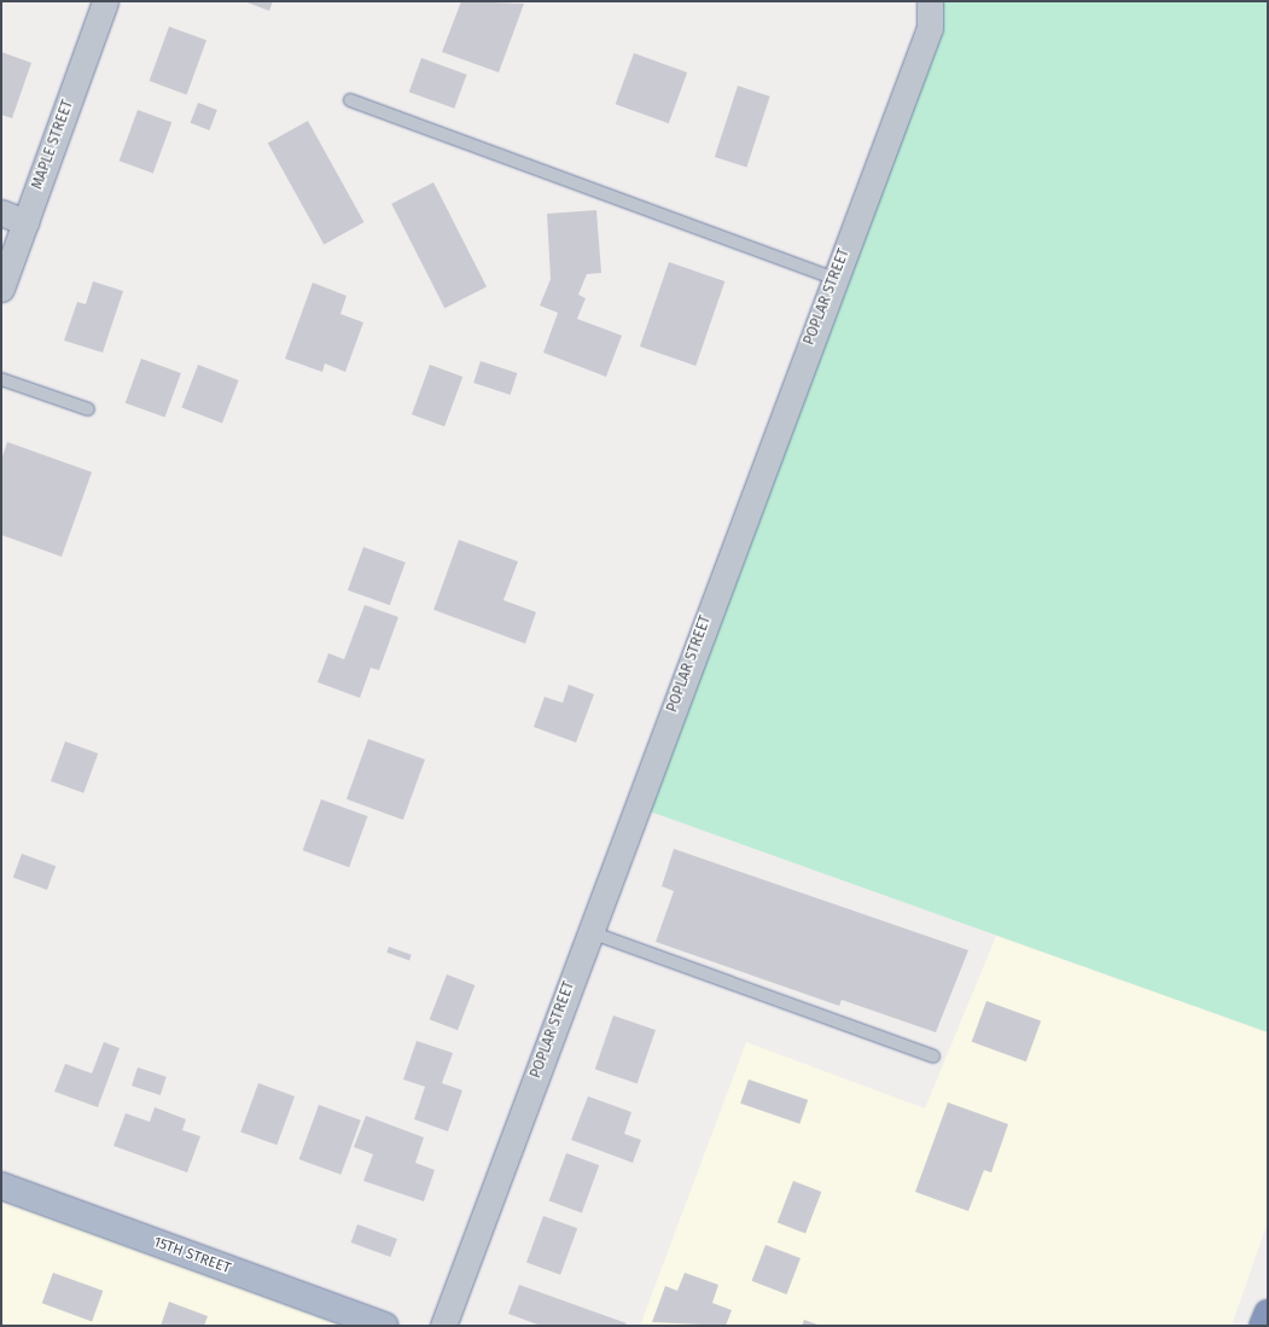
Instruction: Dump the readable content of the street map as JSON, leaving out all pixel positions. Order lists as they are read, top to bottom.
{
  "streets": {
    "main road": ["15TH STREET"],
    "street": ["MAPLE STREET", "POPLAR STREET"]
  }
}
